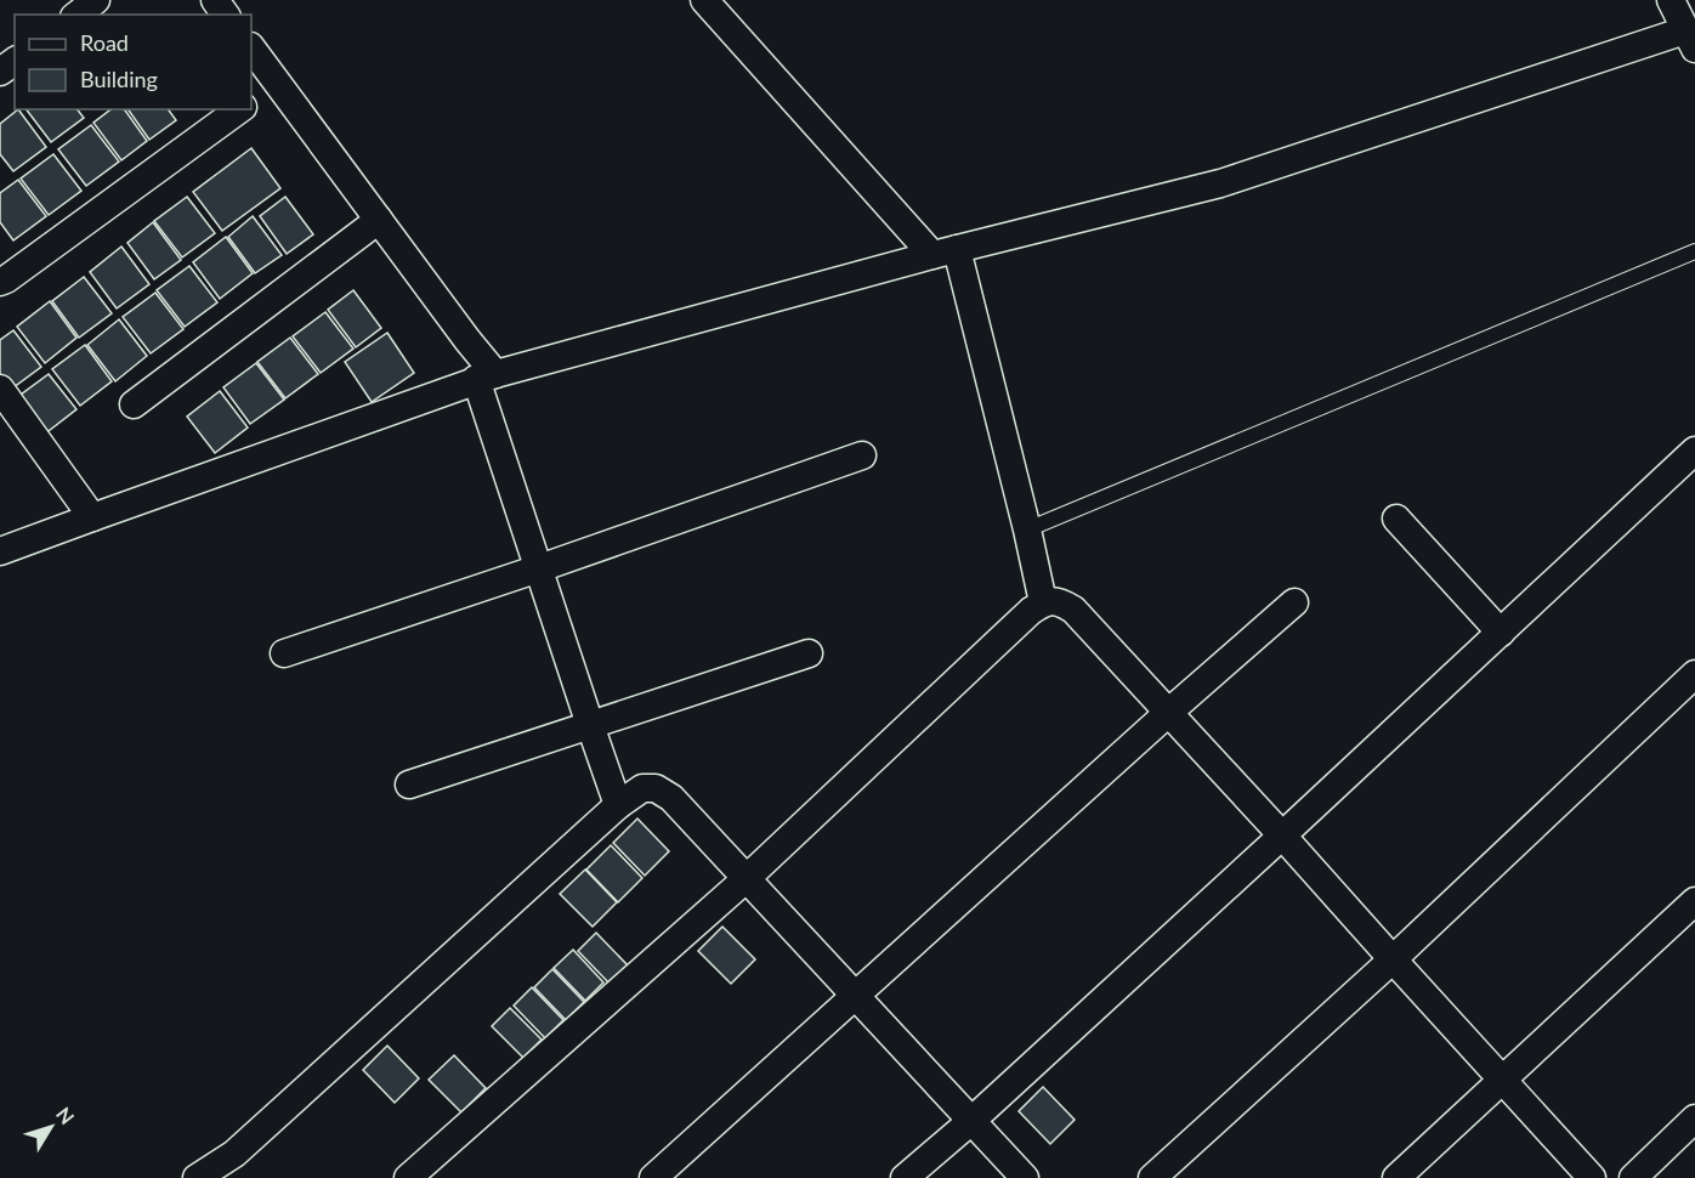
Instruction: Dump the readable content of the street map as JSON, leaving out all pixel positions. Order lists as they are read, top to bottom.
{
  "legend": ["Road", "Building"],
  "north": "top right"
}
